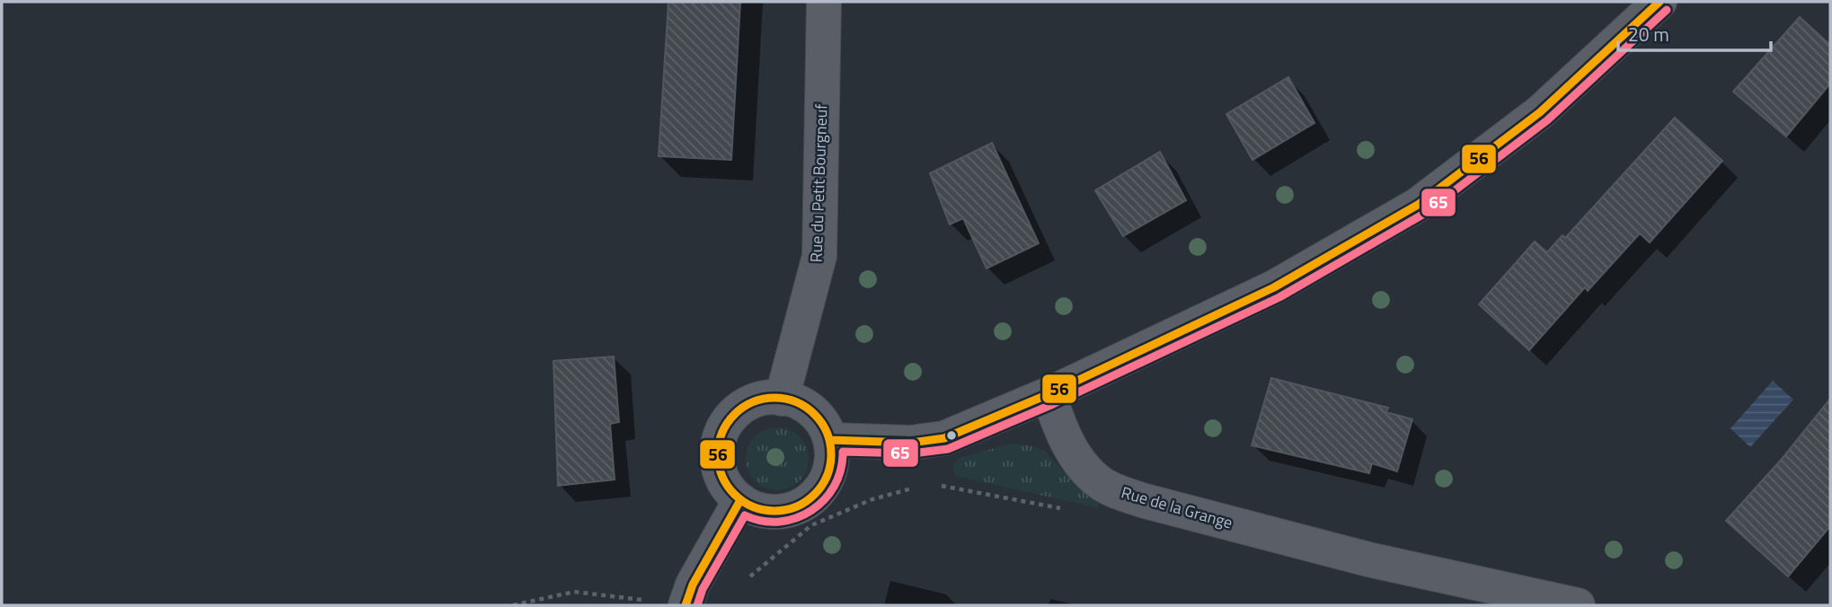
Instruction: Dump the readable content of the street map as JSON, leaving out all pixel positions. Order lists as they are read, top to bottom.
{
  "streets": {
    "street": ["Rue du Petit Bourgneuf", "Rue de la Grange"]
  },
  "lines": ["transit line 56", "transit line 65"],
  "scale_bar": "20 m"
}
